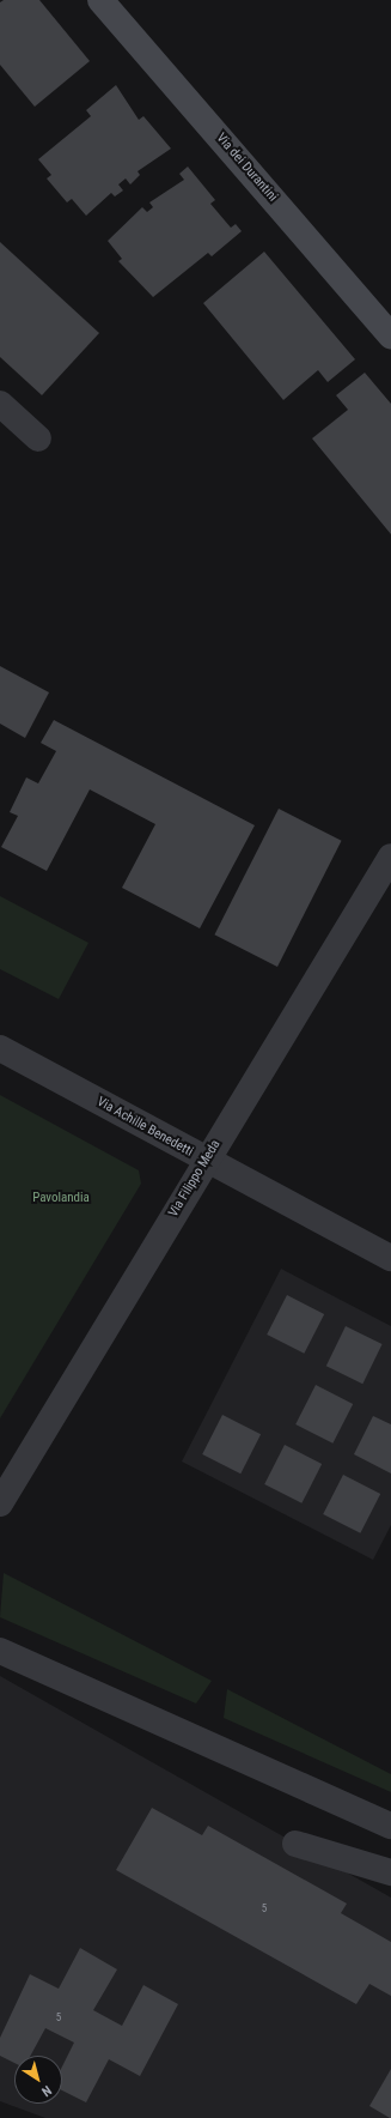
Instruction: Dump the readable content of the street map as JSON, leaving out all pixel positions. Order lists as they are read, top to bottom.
{
  "streets": {
    "street": ["Via dei Durantini", "Via Achille Benedetti", "Via Filippo Meda"]
  },
  "crossings": [
    ["Via Achille Benedetti", "Via Filippo Meda"]
  ],
  "parks": ["Pavolandia"],
  "house_numbers": ["5", "5"],
  "north": "bottom right"
}
